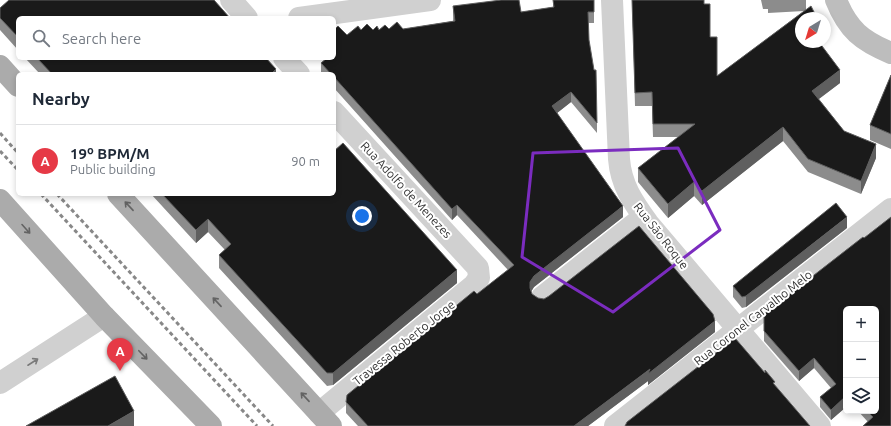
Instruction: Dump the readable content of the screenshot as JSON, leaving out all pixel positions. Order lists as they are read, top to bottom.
{
  "streets": {
    "street": [
      "Rua Adolfo de Menezes",
      "Rua São Roque",
      "Rua Coronel Carvalho Melo",
      "Travessa Roberto Jorge"
    ]
  },
  "crossings": [
    ["Rua Adolfo de Menezes", "Travessa Roberto Jorge"],
    ["Rua São Roque", "Rua Coronel Carvalho Melo"]
  ],
  "north": "bottom left",
  "page": {
    "search": "Search here",
    "heading": "Nearby",
    "list": [
      {
        "mark": "A",
        "name": "19º BPM/M",
        "note": "Public building",
        "value": "90 m"
      }
    ],
    "map_buttons": ["+", "−"],
    "pins": "A"
  }
}
